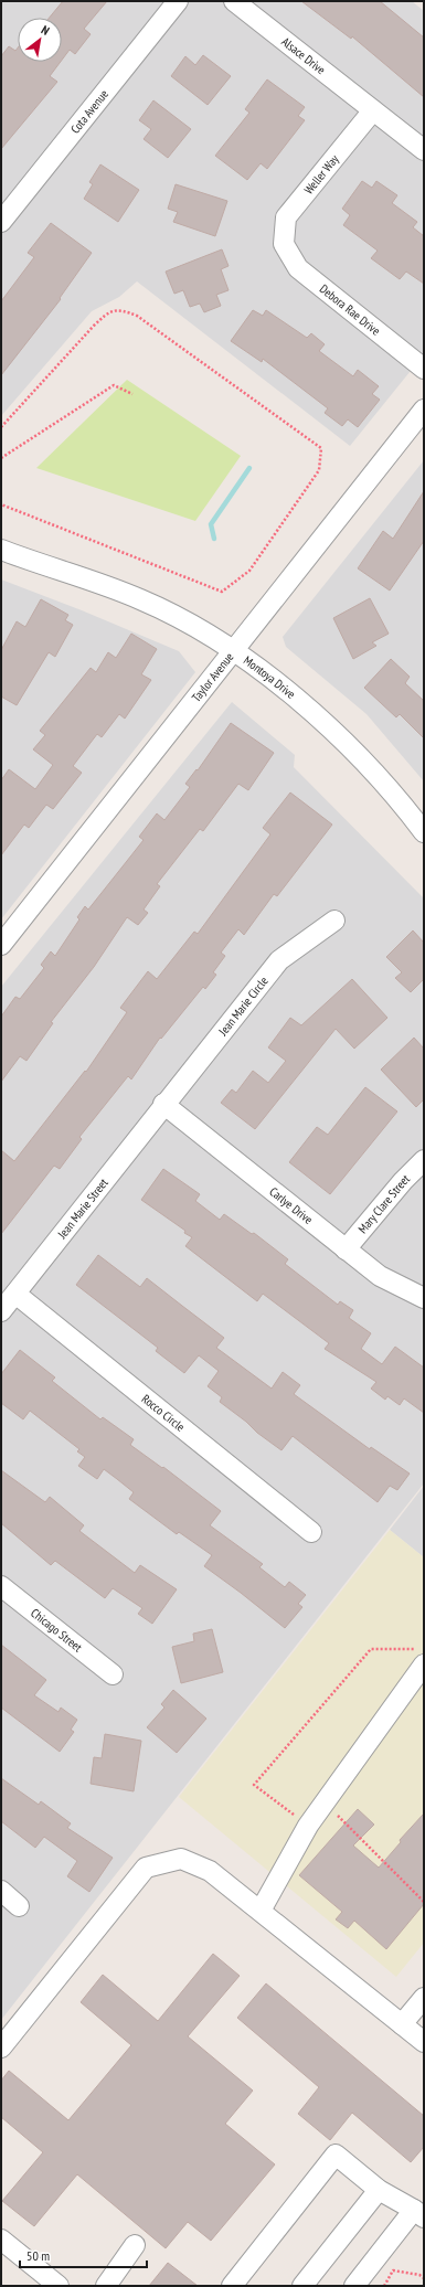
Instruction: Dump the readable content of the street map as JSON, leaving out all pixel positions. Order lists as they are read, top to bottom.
{
  "streets": {
    "street": [
      "Alsace Drive",
      "Cota Avenue",
      "Weller Way",
      "Debora Rae Drive",
      "Taylor Avenue",
      "Montoya Drive",
      "Jean Marie Circle",
      "Mary Clare Street",
      "Carlye Drive",
      "Jean Marie Street",
      "Rocco Circle",
      "Chicago Street"
    ]
  },
  "crossings": [
    ["Alsace Drive", "Weller Way"],
    ["Weller Way", "Debora Rae Drive"],
    ["Taylor Avenue", "Montoya Drive"],
    ["Jean Marie Circle", "Carlye Drive"],
    ["Jean Marie Circle", "Jean Marie Street"],
    ["Mary Clare Street", "Carlye Drive"],
    ["Carlye Drive", "Jean Marie Street"],
    ["Jean Marie Street", "Rocco Circle"]
  ],
  "scale_bar": "50 m",
  "north": "top right"
}
